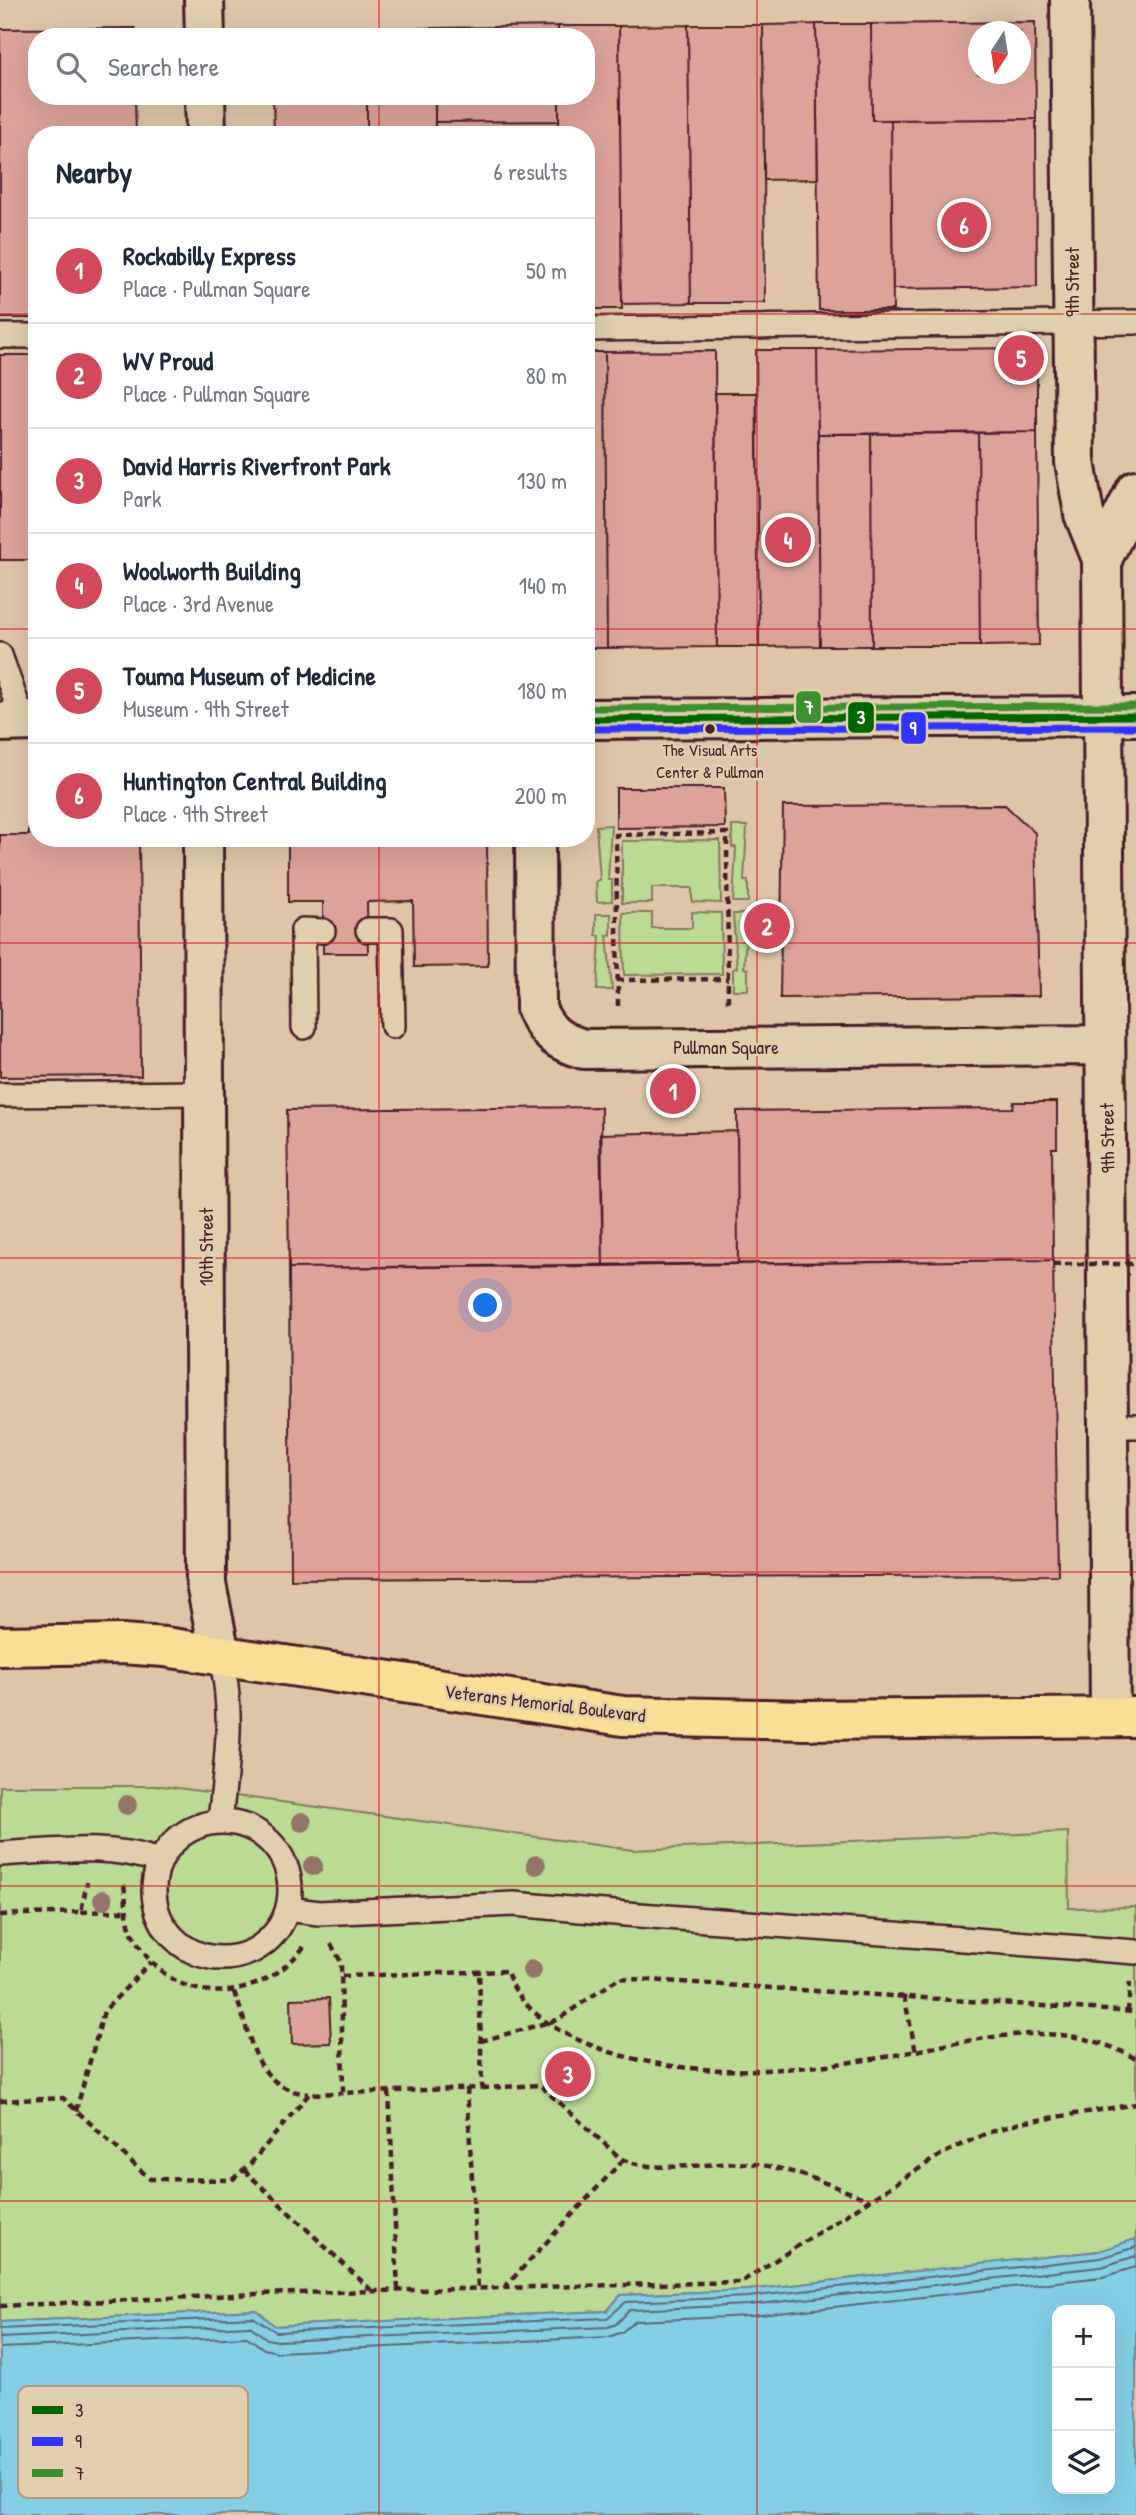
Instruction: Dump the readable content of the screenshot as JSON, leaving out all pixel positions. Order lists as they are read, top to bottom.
{
  "streets": {
    "main road": ["Veterans Memorial Boulevard"],
    "street": ["9th Street", "Pullman Square", "10th Street"]
  },
  "crossings": [
    ["9th Street", "Pullman Square"],
    ["9th Street", "Veterans Memorial Boulevard"],
    ["10th Street", "Veterans Memorial Boulevard"]
  ],
  "places": ["The Visual Arts Center & Pullman"],
  "lines": ["transit line 7", "transit line 3", "transit line 9"],
  "legend": ["3", "9", "7"],
  "north": "bottom",
  "page": {
    "search": "Search here",
    "heading": ["Nearby", "6 results"],
    "pins": [
      "6",
      "5",
      "4",
      "2",
      "1",
      "3"
    ],
    "list": [
      {
        "mark": "1",
        "name": "Rockabilly Express",
        "note": "Place · Pullman Square",
        "value": "50 m"
      },
      {
        "mark": "2",
        "name": "WV Proud",
        "note": "Place · Pullman Square",
        "value": "80 m"
      },
      {
        "mark": "3",
        "name": "David Harris Riverfront Park",
        "note": "Park",
        "value": "130 m"
      },
      {
        "mark": "4",
        "name": "Woolworth Building",
        "note": "Place · 3rd Avenue",
        "value": "140 m"
      },
      {
        "mark": "5",
        "name": "Touma Museum of Medicine",
        "note": "Museum · 9th Street",
        "value": "180 m"
      },
      {
        "mark": "6",
        "name": "Huntington Central Building",
        "note": "Place · 9th Street",
        "value": "200 m"
      }
    ],
    "map_buttons": ["+", "−"]
  }
}
